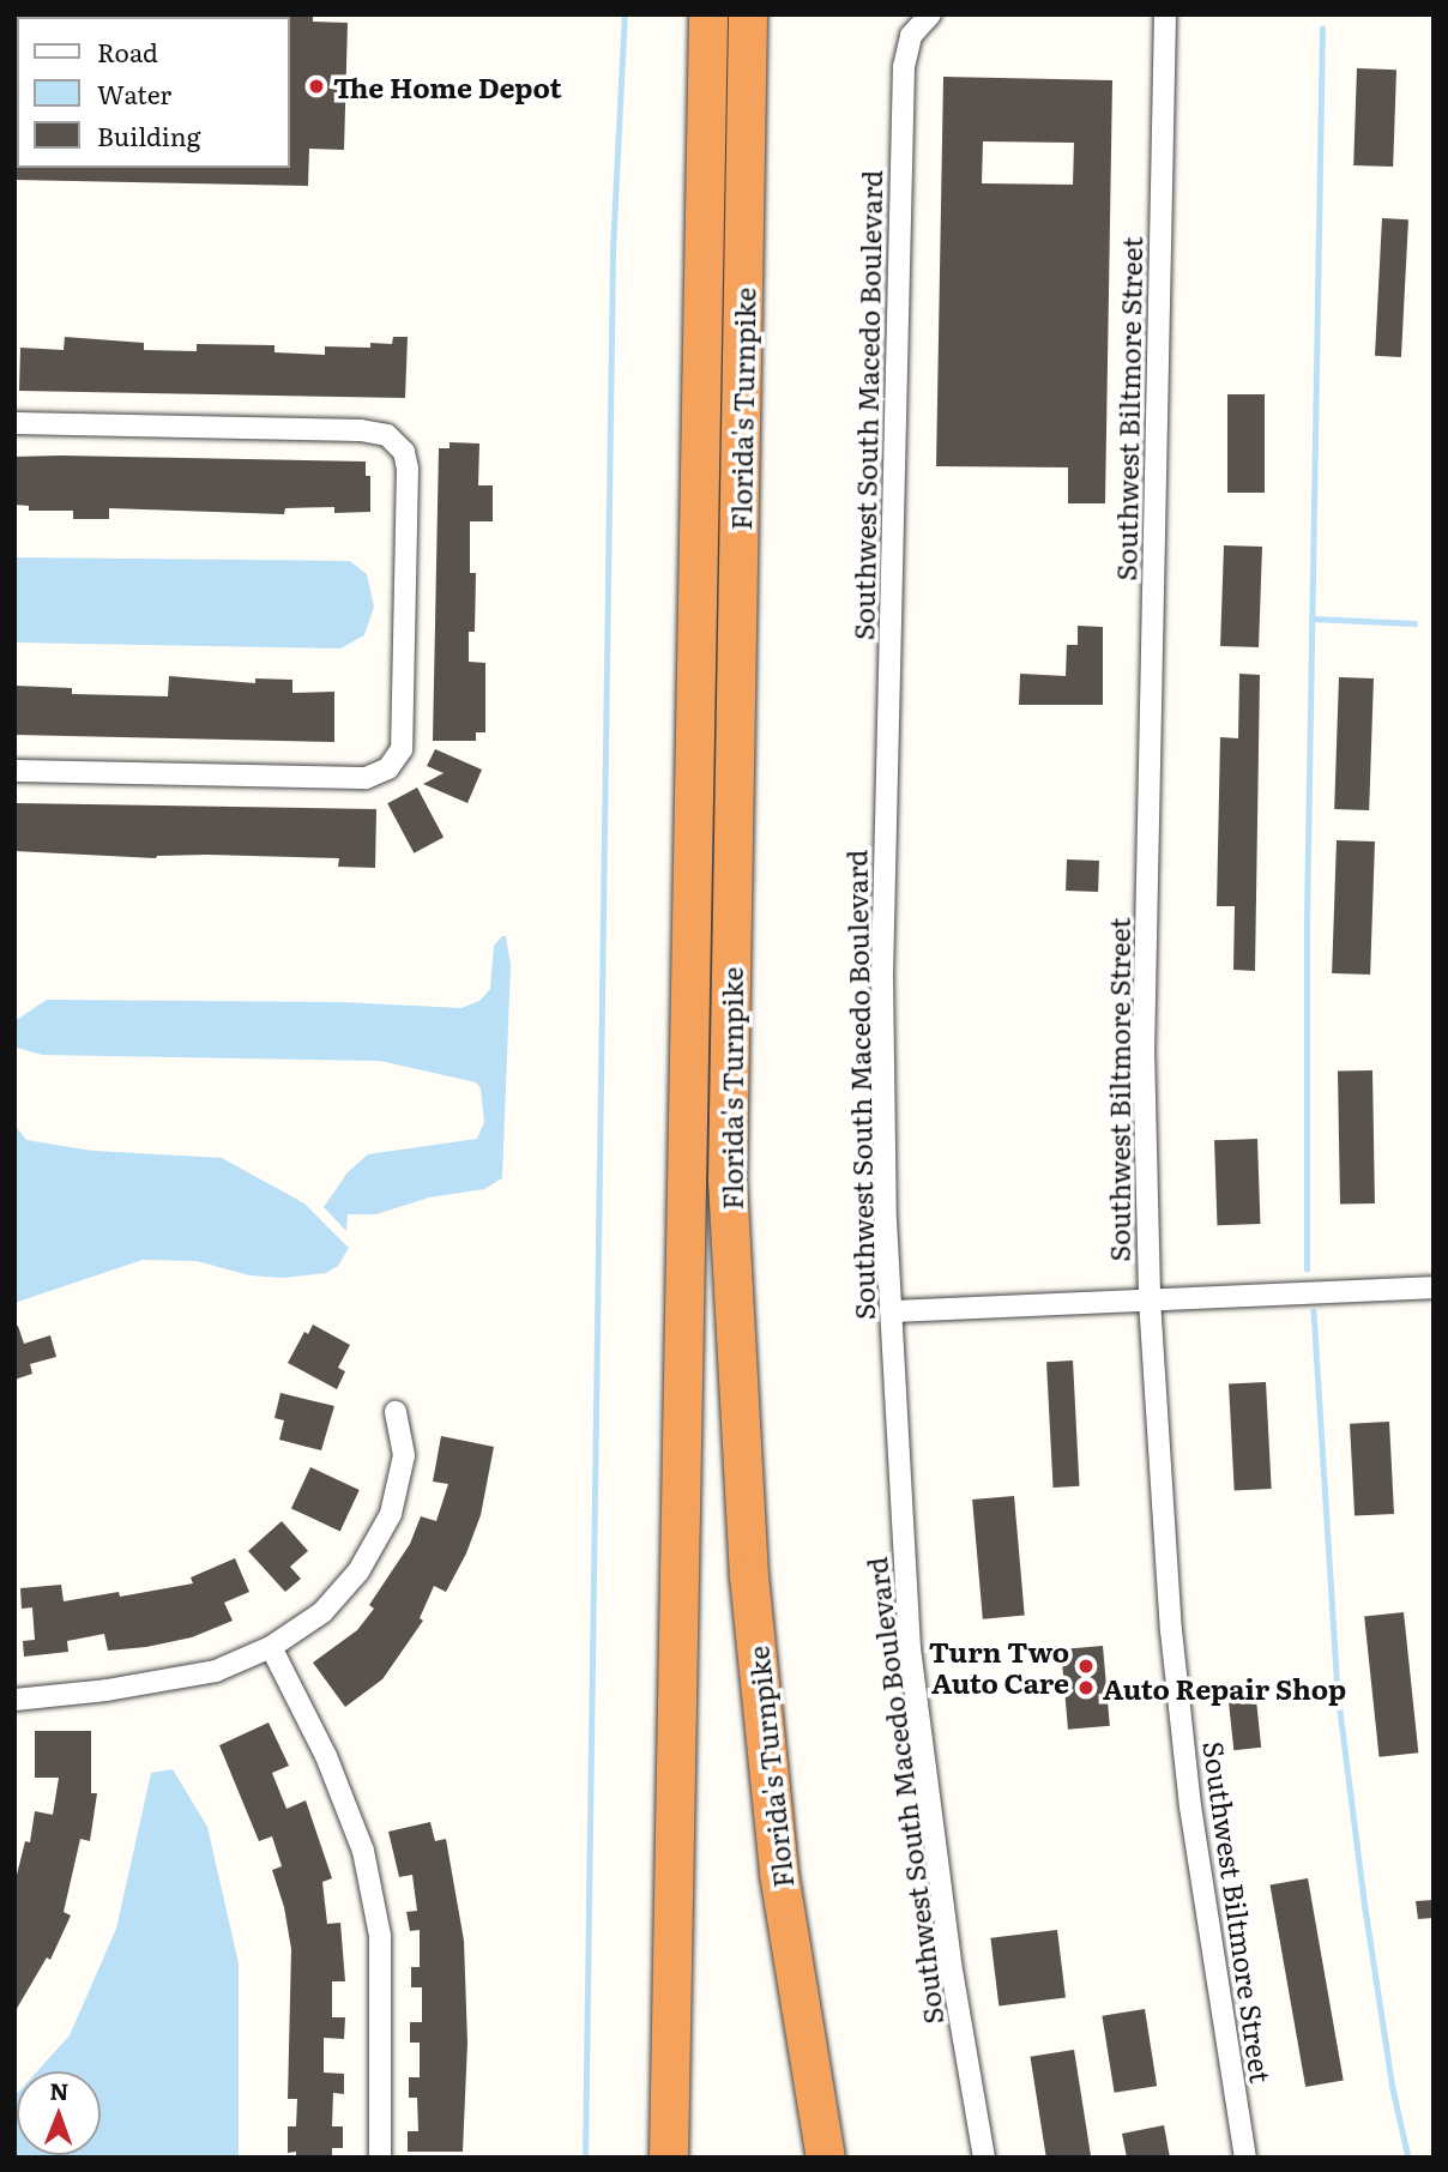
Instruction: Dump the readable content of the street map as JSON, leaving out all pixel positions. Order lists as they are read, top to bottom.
{
  "streets": {
    "highway": ["Florida's Turnpike"],
    "street": ["Southwest South Macedo Boulevard", "Southwest Biltmore Street"]
  },
  "places": ["The Home Depot", "Turn Two Auto Care", "Auto Repair Shop"],
  "legend": ["Road", "Water", "Building"],
  "north": "top"
}
